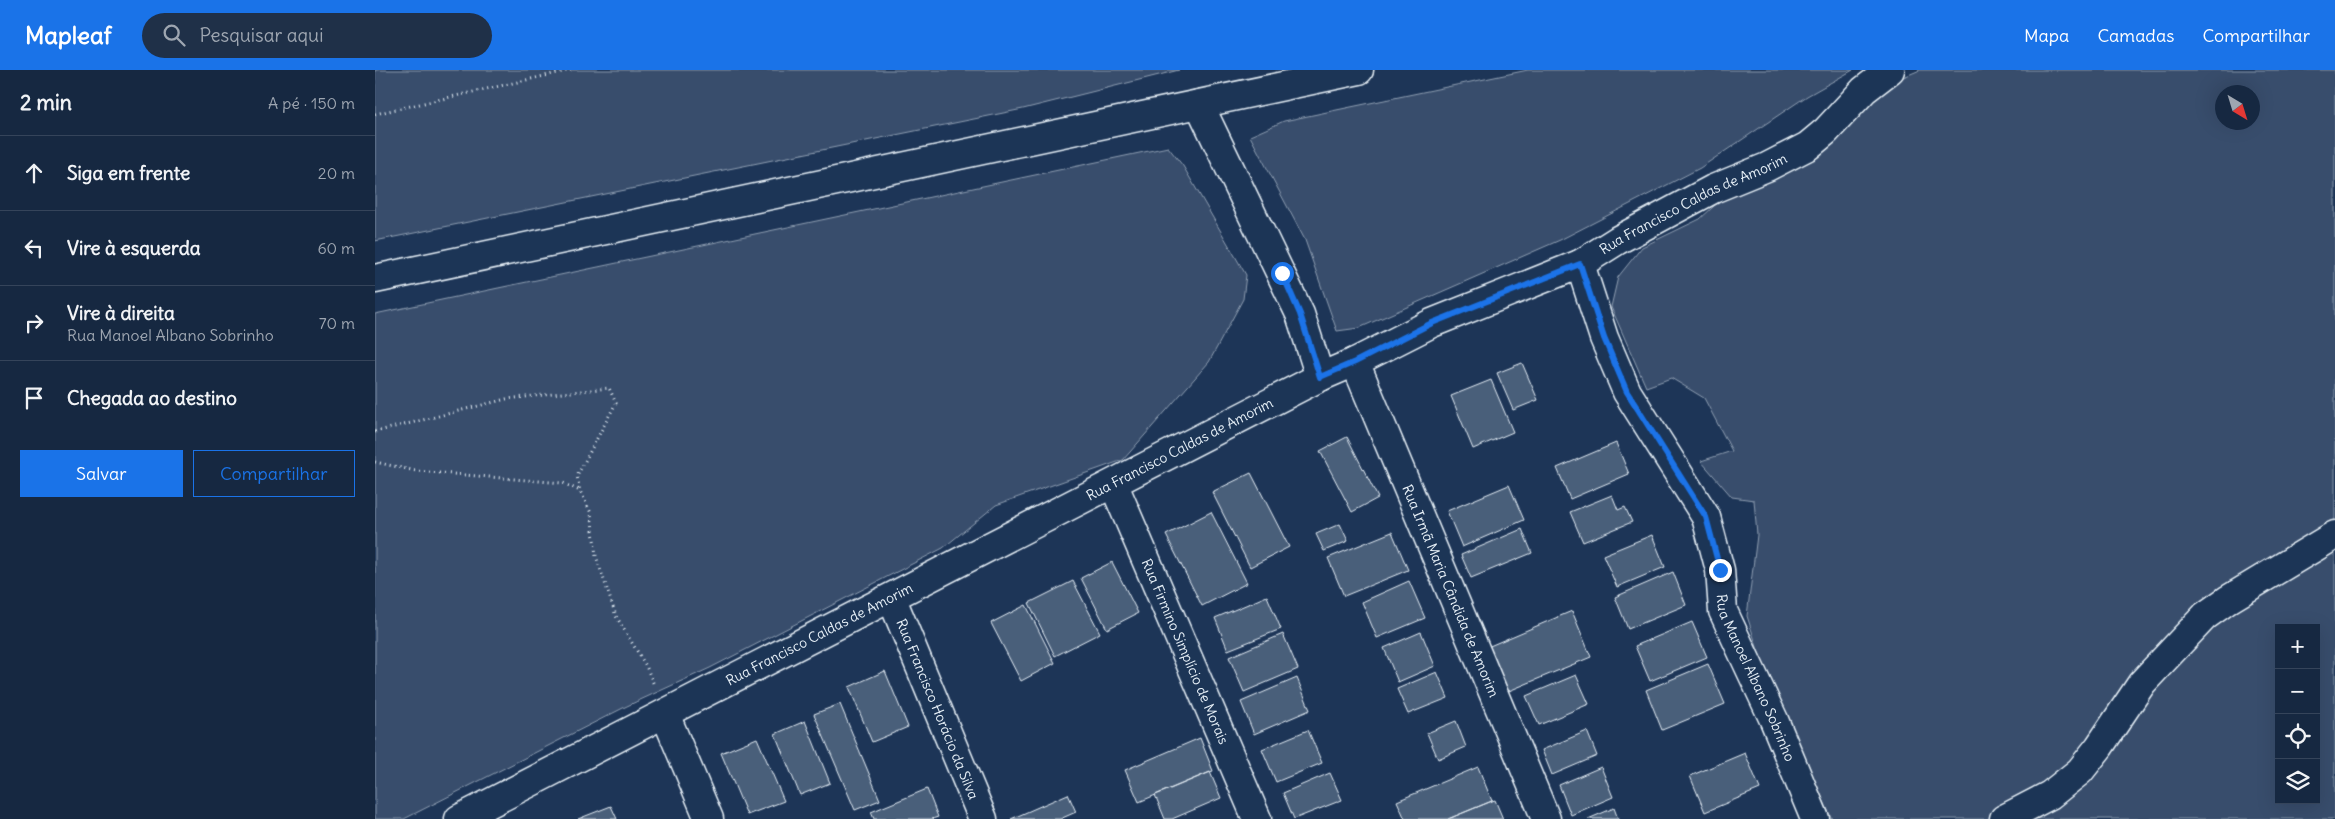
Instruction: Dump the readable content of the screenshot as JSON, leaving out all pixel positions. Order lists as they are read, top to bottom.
{
  "streets": {
    "main road": [
      "Rua Francisco Caldas de Amorim",
      "Rua Irmã Maria Cândida de Amorim",
      "Rua Firmino Simplício de Morais",
      "Rua Manoel Albano Sobrinho",
      "Rua Francisco Horácio da Silva"
    ]
  },
  "crossings": [
    ["Rua Francisco Caldas de Amorim", "Rua Irmã Maria Cândida de Amorim"],
    ["Rua Francisco Caldas de Amorim", "Rua Firmino Simplício de Morais"],
    ["Rua Francisco Caldas de Amorim", "Rua Manoel Albano Sobrinho"],
    ["Rua Francisco Caldas de Amorim", "Rua Francisco Horácio da Silva"]
  ],
  "north": "bottom right",
  "page": {
    "header": "Mapleaf",
    "search": "Pesquisar aqui",
    "nav": ["Mapa", "Camadas", "Compartilhar"],
    "heading": ["2 min", "A pé · 150 m"],
    "list": [
      ["Siga em frente", "20 m"],
      ["Vire à esquerda", "60 m"],
      ["Vire à direita", "Rua Manoel Albano Sobrinho", "70 m"],
      "Chegada ao destino"
    ],
    "buttons": ["Salvar", "Compartilhar"],
    "map_buttons": ["+", "−"]
  }
}
